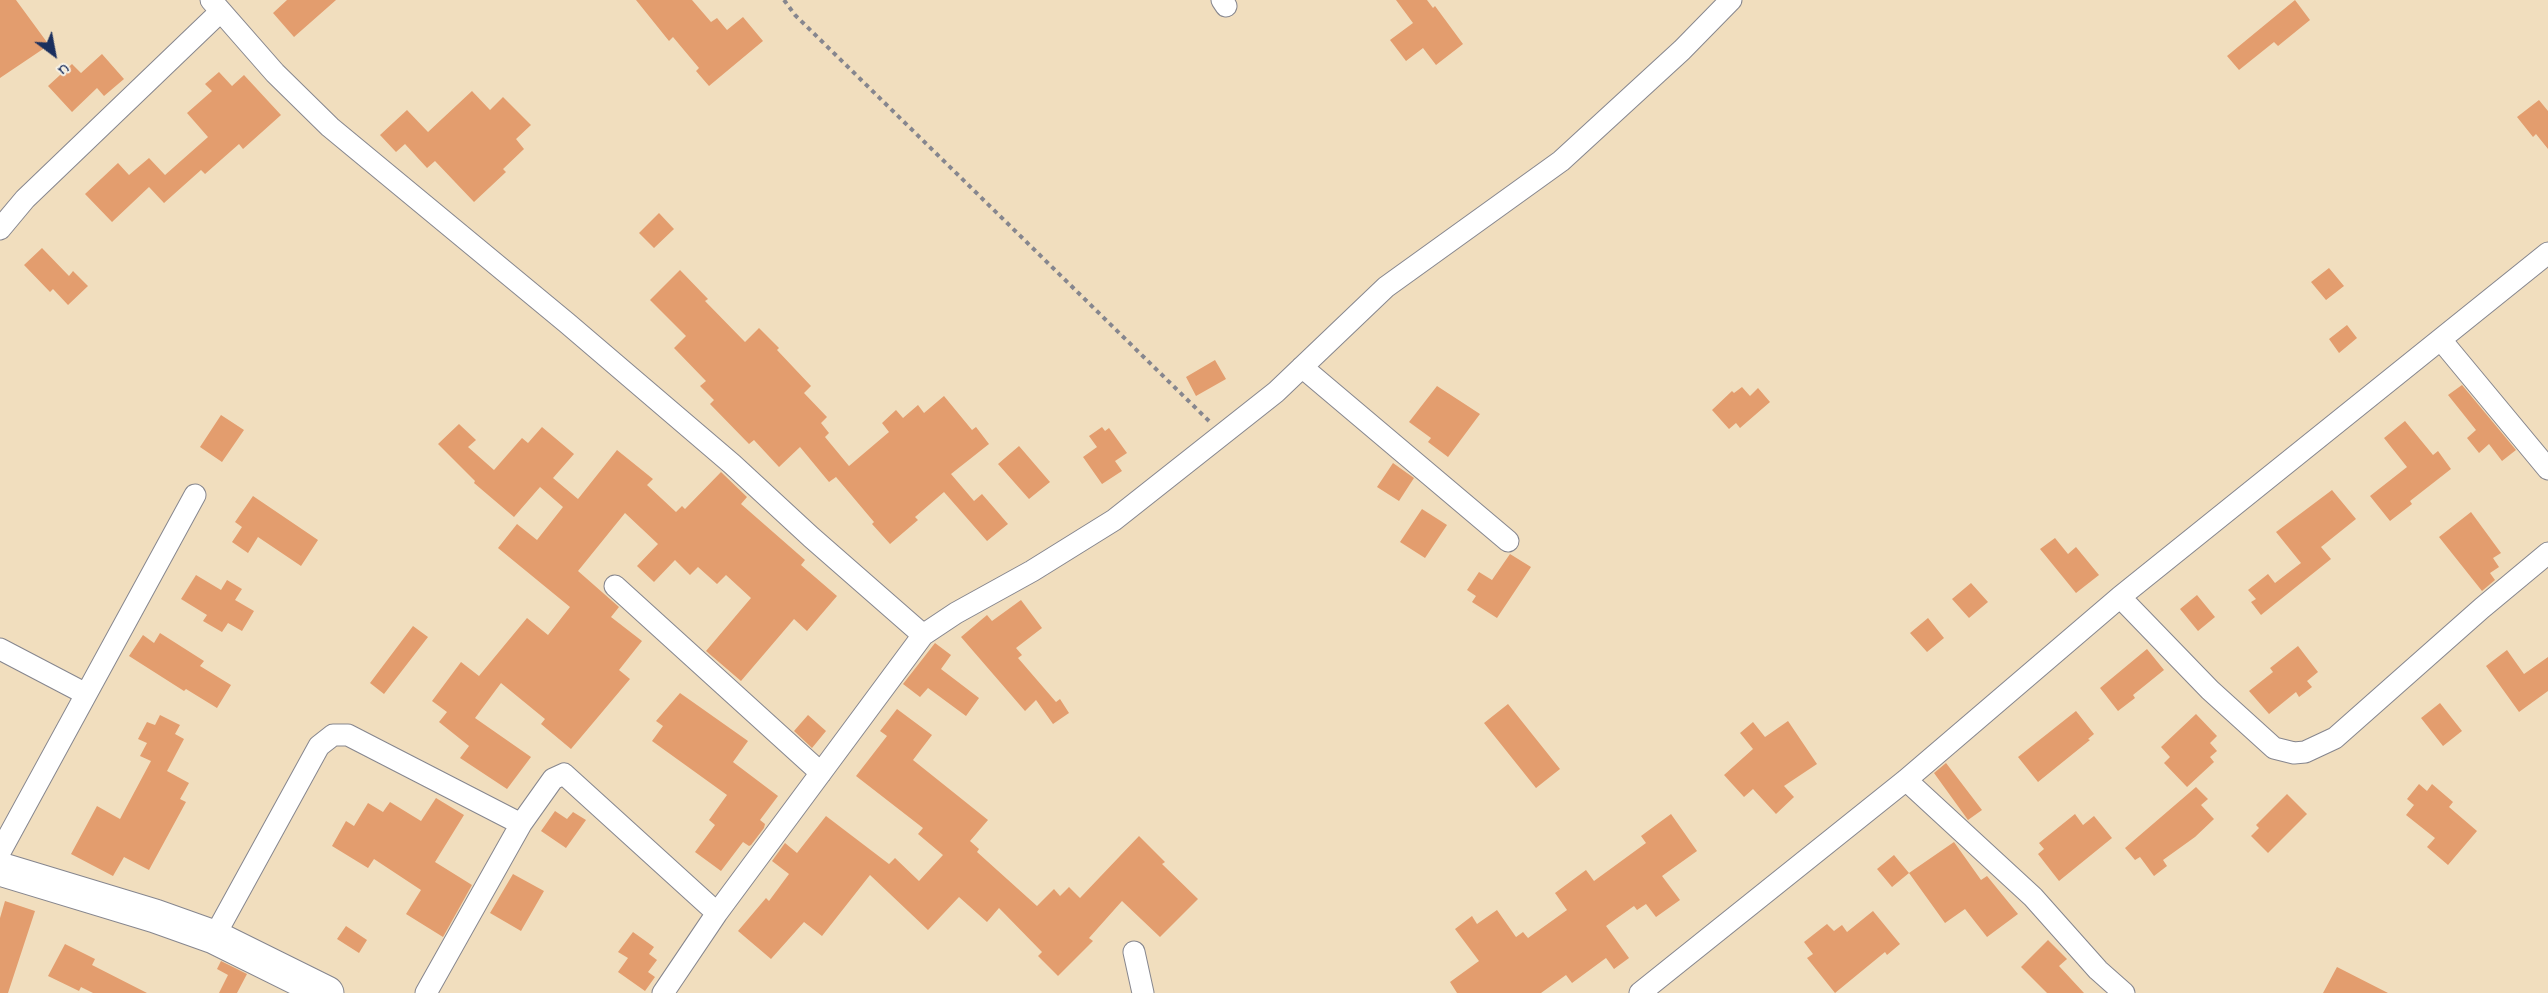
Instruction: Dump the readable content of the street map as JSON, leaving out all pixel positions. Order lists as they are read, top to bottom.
{
  "north": "bottom right"
}
